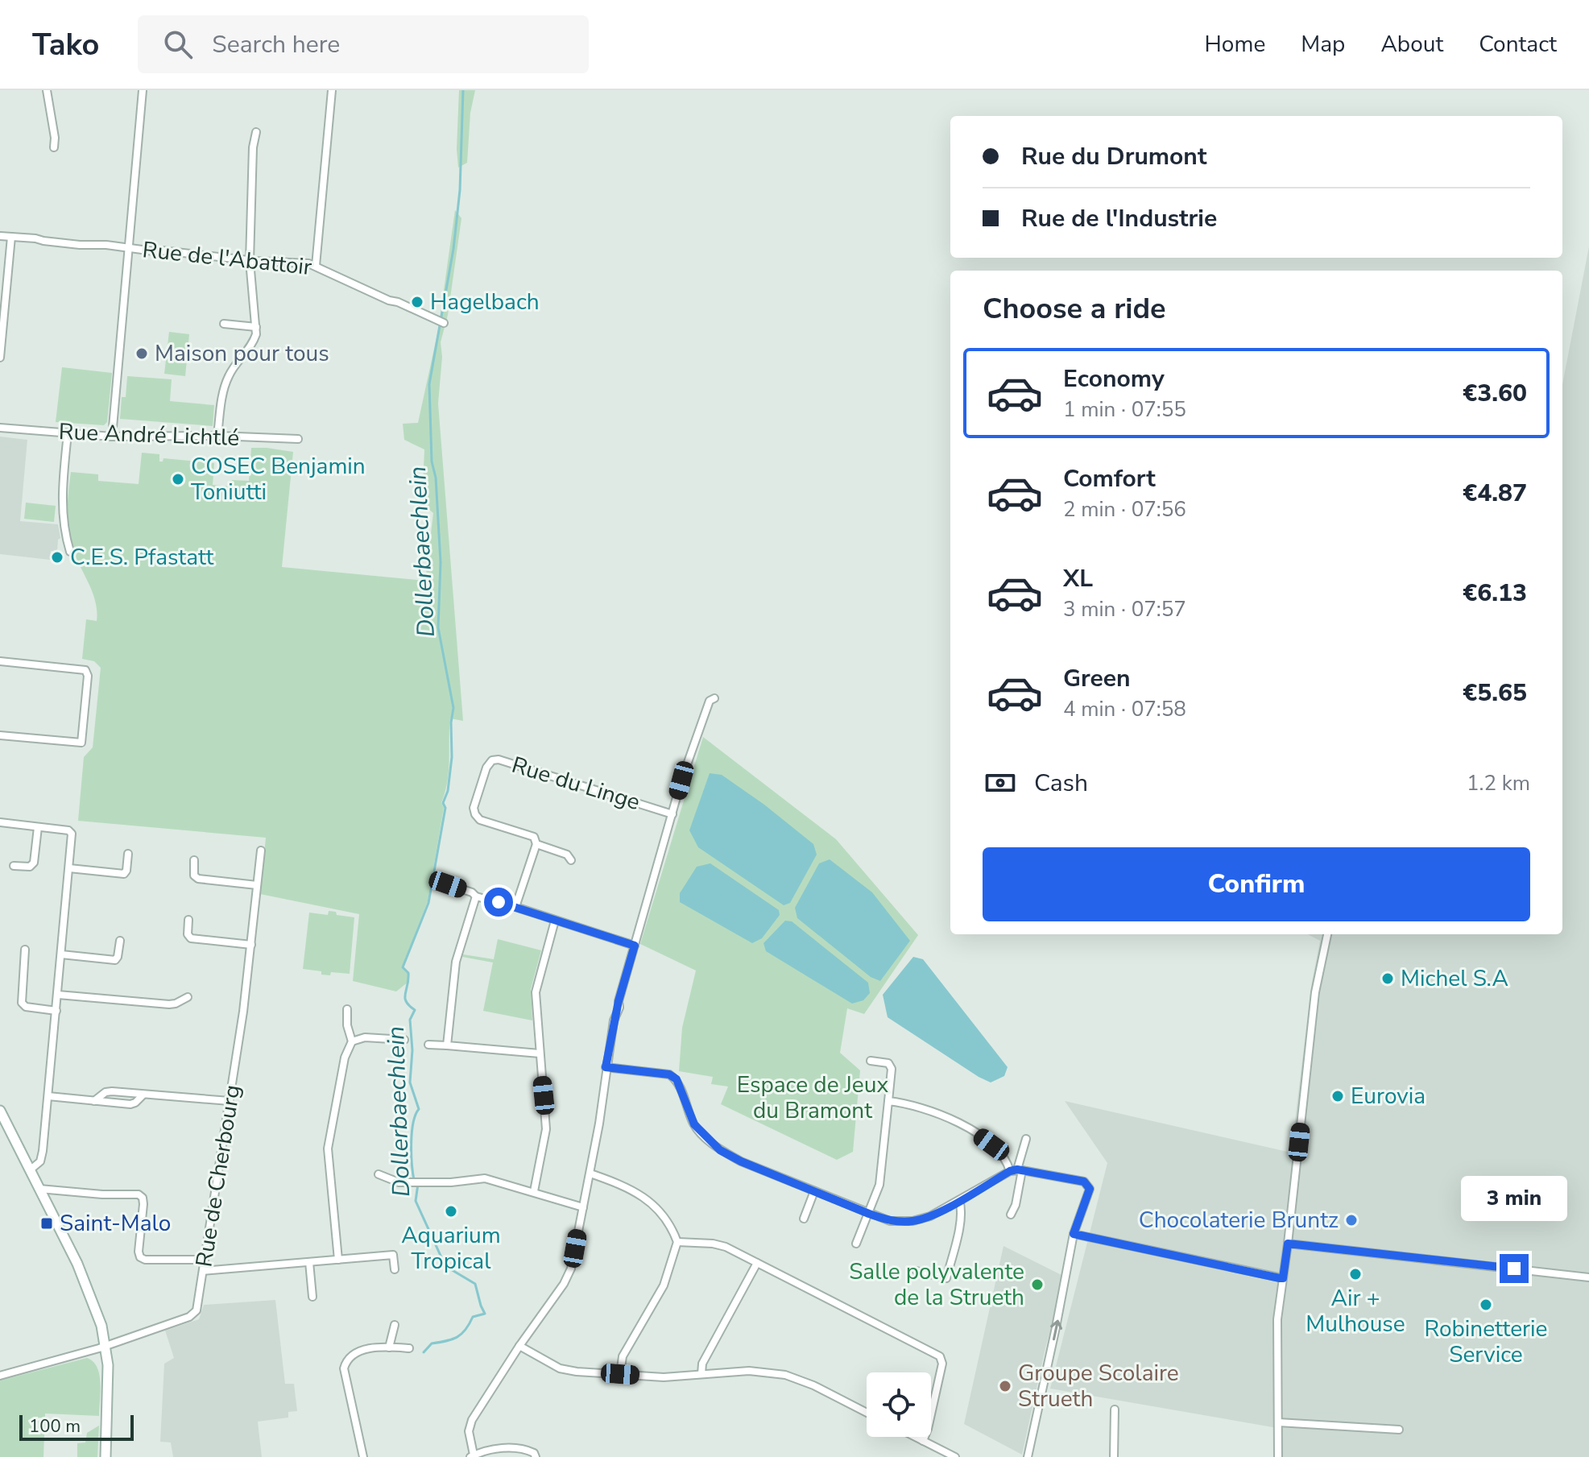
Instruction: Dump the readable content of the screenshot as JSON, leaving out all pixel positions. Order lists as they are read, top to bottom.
{
  "streets": {
    "street": [
      "Rue de l'Abattoir",
      "Rue André Lichtlé",
      "Rue du Linge",
      "Rue de Cherbourg"
    ]
  },
  "water": ["Dollerbaechlein"],
  "parks": ["Espace de Jeux du Bramont"],
  "places": {
    "other": [
      "Hagelbach",
      "Maison pour tous",
      "COSEC Benjamin Toniutti",
      "C.E.S. Pfastatt",
      "Michel S.A",
      "Eurovia",
      "Aquarium Tropical",
      "Chocolaterie Bruntz",
      "Air + Mulhouse",
      "Salle polyvalente de la Strueth",
      "Robinetterie Service",
      "Groupe Scolaire Strueth"
    ],
    "transit": ["Saint-Malo"]
  },
  "scale_bar": "100 m",
  "page": {
    "header": "Tako",
    "search": "Search here",
    "nav": [
      "Home",
      "Map",
      "About",
      "Contact"
    ],
    "banner": ["Rue du Drumont", "Rue de l'Industrie"],
    "heading": "Choose a ride",
    "list": [
      {
        "name": "Economy",
        "note": "1 min · 07:55",
        "value": "€3.60"
      },
      {
        "name": "Comfort",
        "note": "2 min · 07:56",
        "value": "€4.87"
      },
      {
        "name": "XL",
        "note": "3 min · 07:57",
        "value": "€6.13"
      },
      {
        "name": "Green",
        "note": "4 min · 07:58",
        "value": "€5.65"
      }
    ],
    "pay": ["Cash", "1.2 km"],
    "buttons": "Confirm",
    "bubble": "3 min",
    "scale": "100 m"
  }
}
